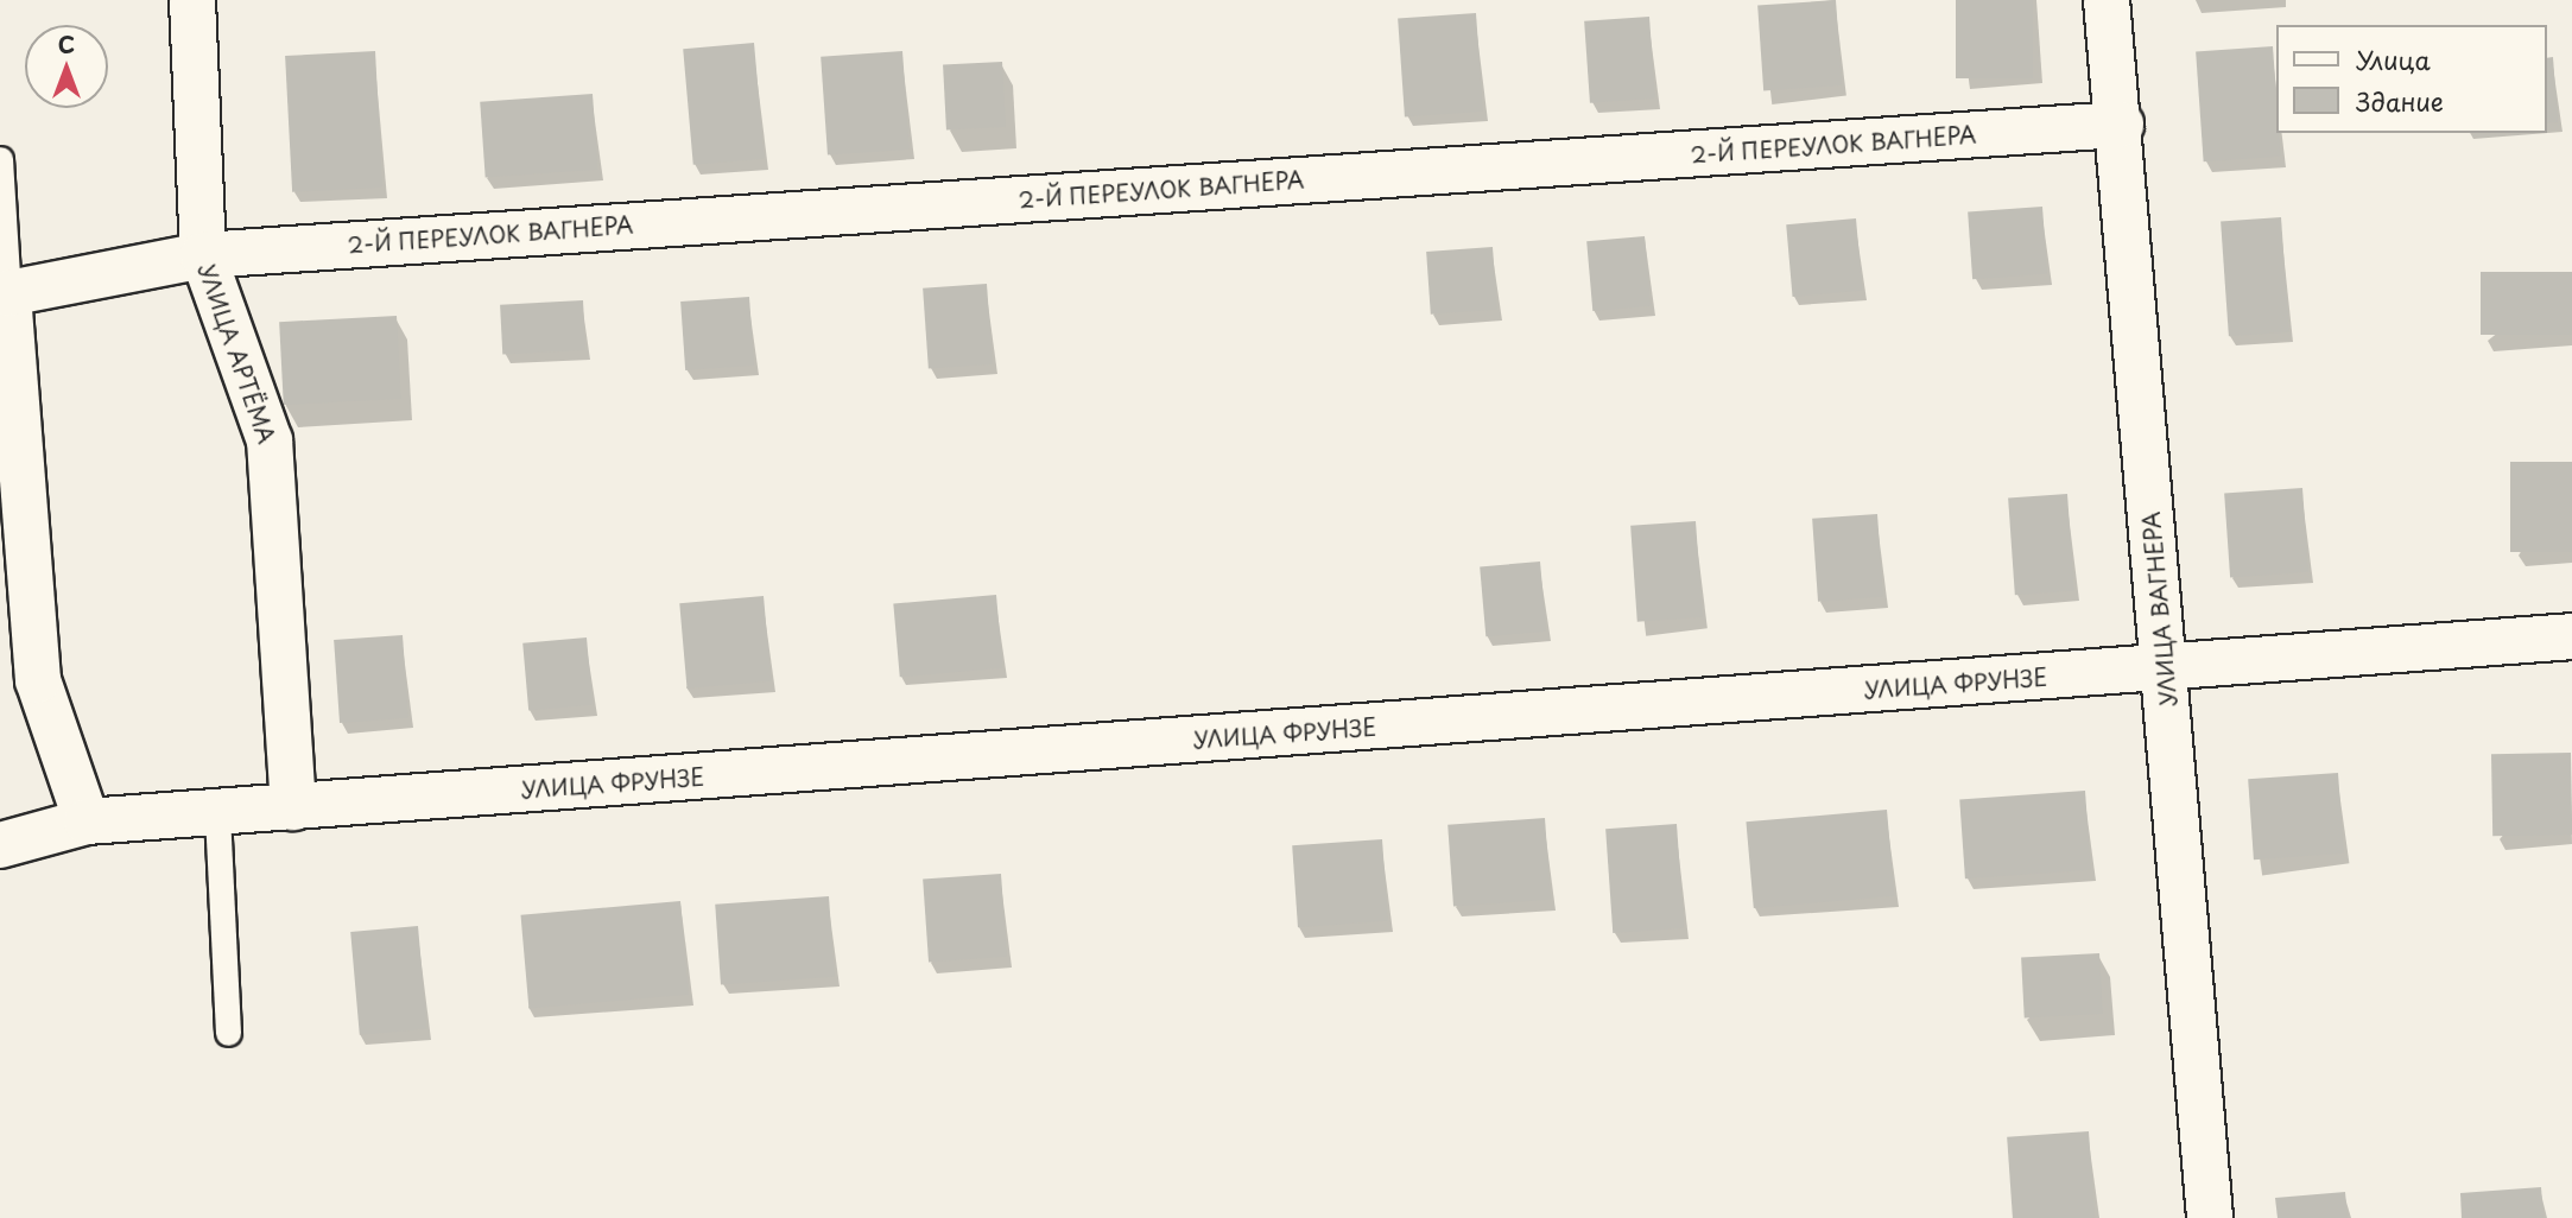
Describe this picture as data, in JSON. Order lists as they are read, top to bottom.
{
  "streets": {
    "street": [
      "2-Й ПЕРЕУЛОК ВАГНЕРА",
      "УЛИЦА АРТЁМА",
      "УЛИЦА ВАГНЕРА",
      "УЛИЦА ФРУНЗЕ"
    ]
  },
  "crossings": [
    ["2-Й ПЕРЕУЛОК ВАГНЕРА", "УЛИЦА АРТЁМА"],
    ["2-Й ПЕРЕУЛОК ВАГНЕРА", "УЛИЦА ВАГНЕРА"],
    ["УЛИЦА АРТЁМА", "УЛИЦА ФРУНЗЕ"],
    ["УЛИЦА ВАГНЕРА", "УЛИЦА ФРУНЗЕ"]
  ],
  "legend": ["Улица", "Здание"],
  "north": "top"
}
